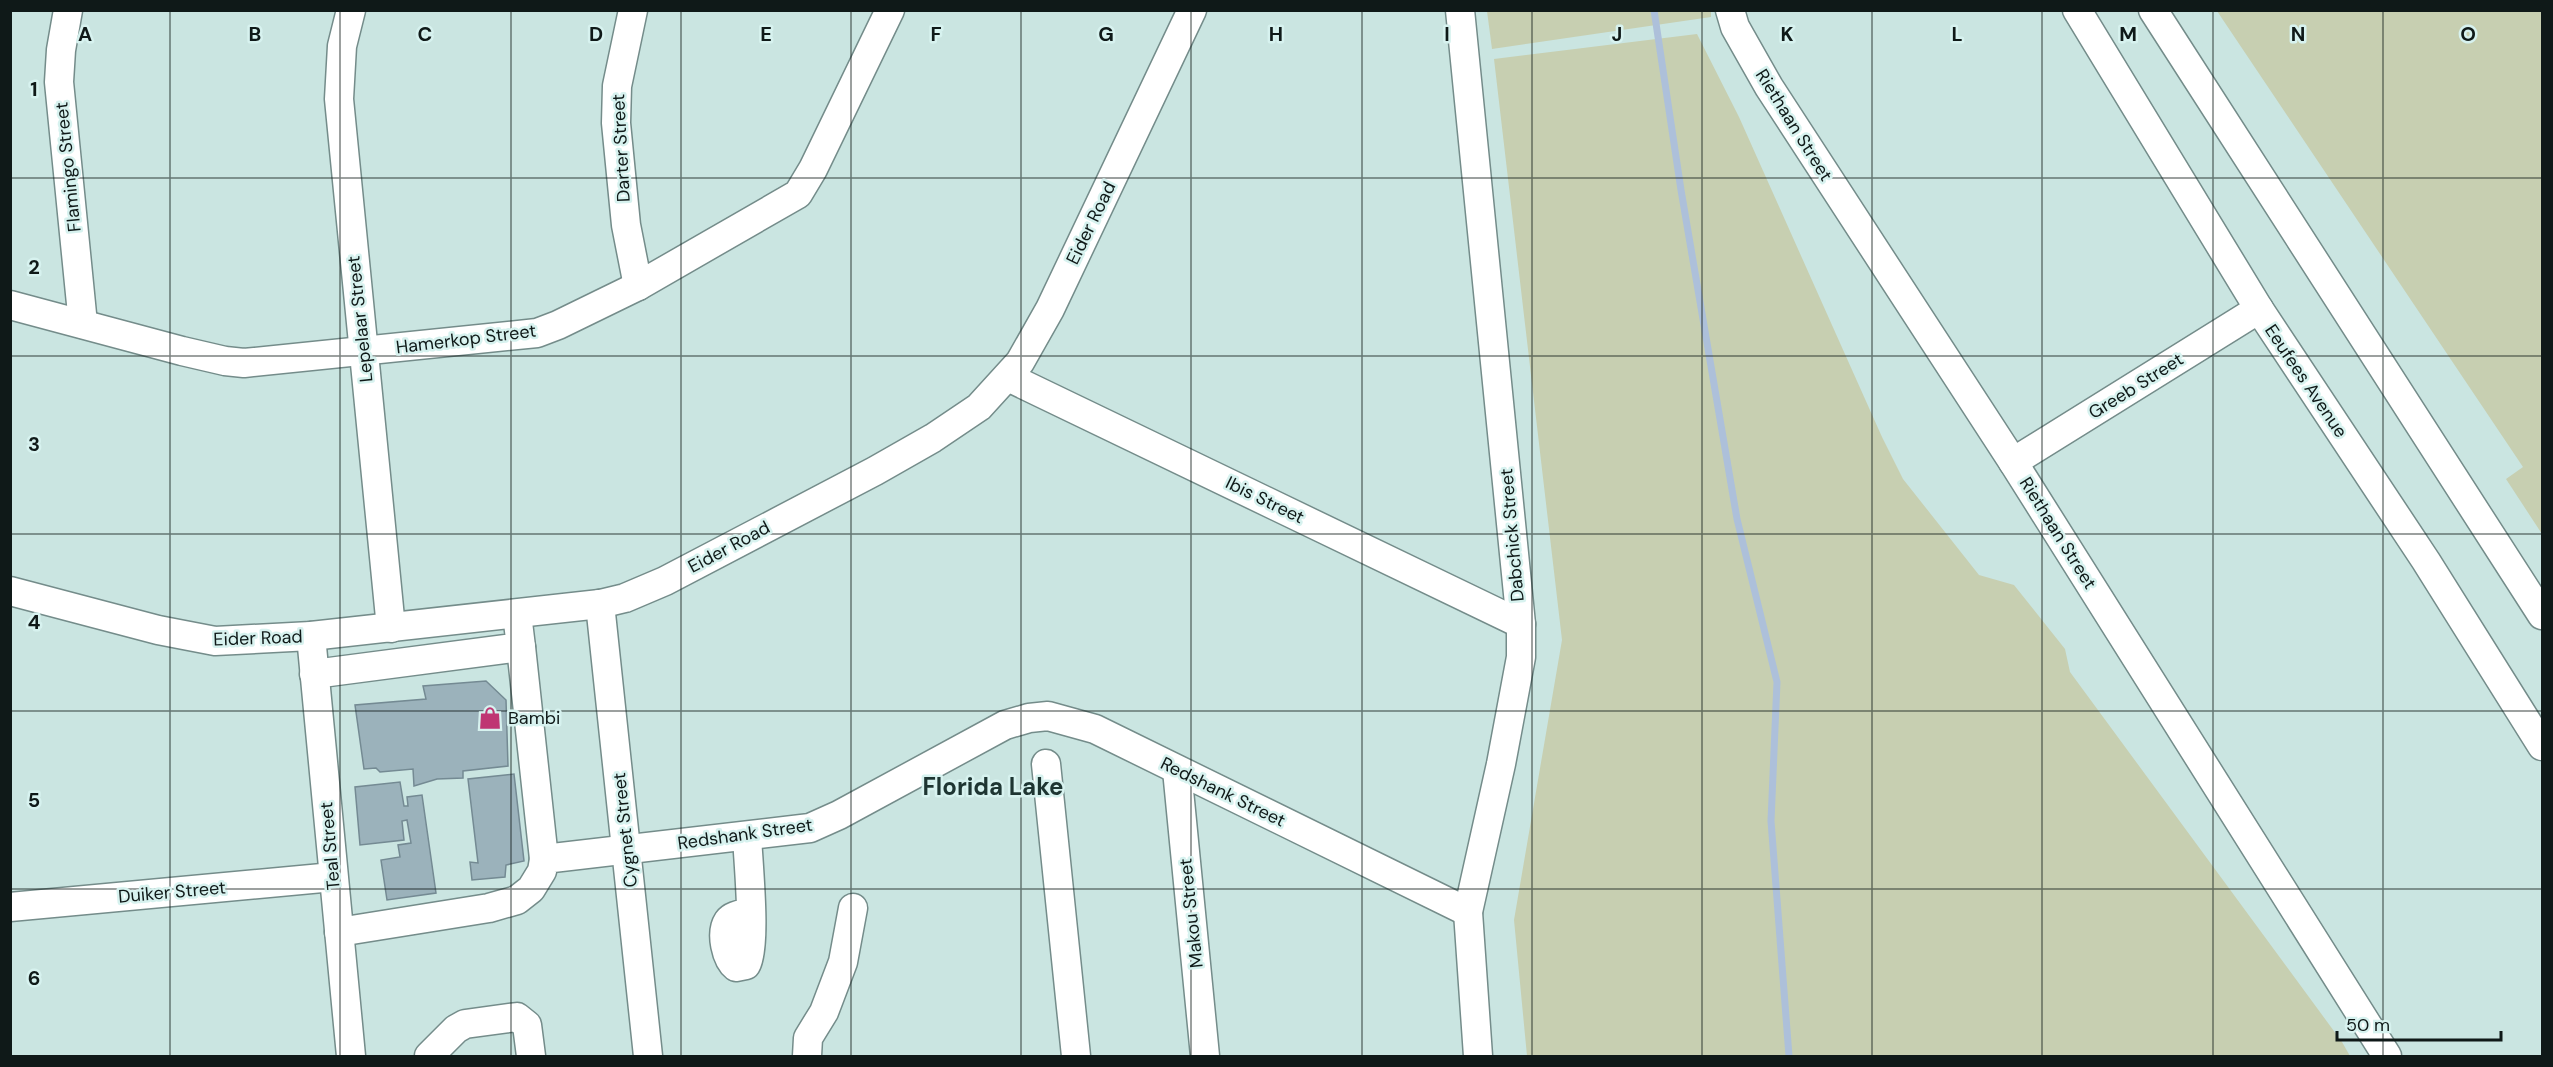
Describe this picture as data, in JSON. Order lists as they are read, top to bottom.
{
  "streets": {
    "street": [
      "Riethaan Street",
      "Darter Street",
      "Flamingo Street",
      "Eider Road",
      "Lepelaar Street",
      "Hamerkop Street",
      "Eeufees Avenue",
      "Greeb Street",
      "Ibis Street",
      "Dabchick Street",
      "Redshank Street",
      "Cygnet Street",
      "Teal Street",
      "Duiker Street",
      "Makou Street"
    ]
  },
  "crossings": [
    ["Riethaan Street", "Greeb Street"],
    ["Darter Street", "Hamerkop Street"],
    ["Flamingo Street", "Hamerkop Street"],
    ["Eider Road", "Lepelaar Street"],
    ["Eider Road", "Ibis Street"],
    ["Eider Road", "Cygnet Street"],
    ["Eider Road", "Teal Street"],
    ["Lepelaar Street", "Hamerkop Street"],
    ["Eeufees Avenue", "Greeb Street"],
    ["Ibis Street", "Dabchick Street"],
    ["Dabchick Street", "Redshank Street"],
    ["Redshank Street", "Cygnet Street"],
    ["Redshank Street", "Makou Street"],
    ["Teal Street", "Duiker Street"]
  ],
  "districts": ["Florida Lake"],
  "places": {
    "shop": ["Bambi"]
  },
  "scale_bar": "50 m",
  "grid": {
    "columns": [
      "A",
      "B",
      "C",
      "D",
      "E",
      "F",
      "G",
      "H",
      "I",
      "J",
      "K",
      "L",
      "M",
      "N",
      "O"
    ],
    "rows": [
      "1",
      "2",
      "3",
      "4",
      "5",
      "6"
    ]
  }
}
